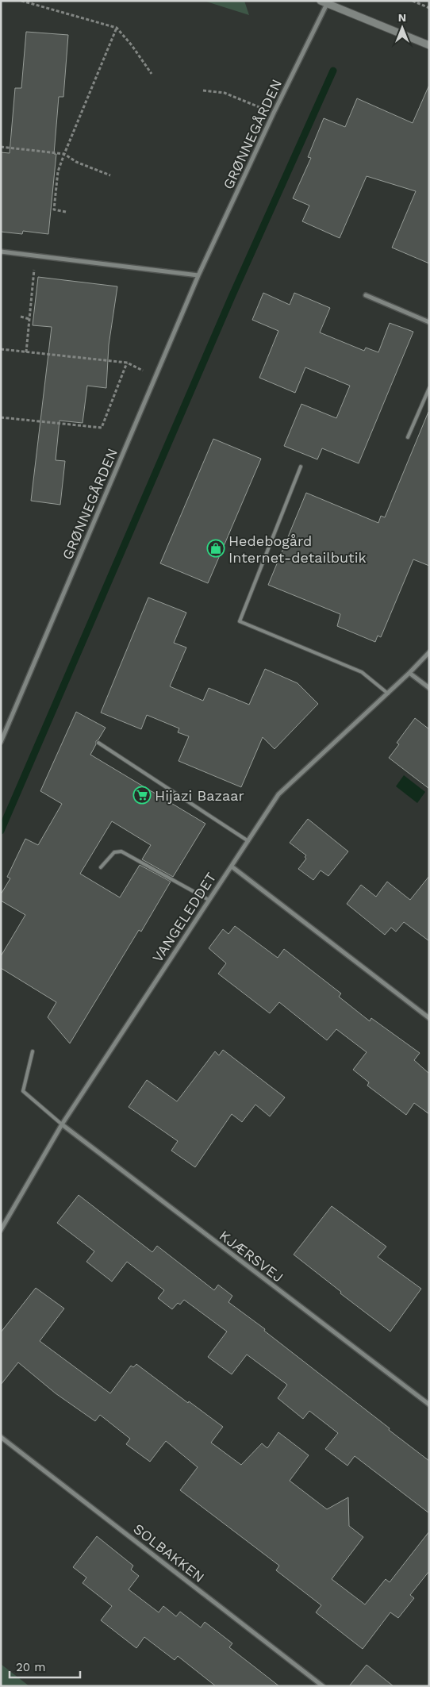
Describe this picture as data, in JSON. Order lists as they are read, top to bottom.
{
  "streets": {
    "street": [
      "GRØNNEGÅRDEN",
      "VANGELEDDET",
      "KJÆRSVEJ",
      "SOLBAKKEN"
    ]
  },
  "crossings": [
    ["VANGELEDDET", "KJÆRSVEJ"]
  ],
  "places": {
    "shop": ["Hedebogård Internet-detailbutik"],
    "supermarket": ["Hijazi Bazaar"]
  },
  "scale_bar": "20 m",
  "north": "top"
}
